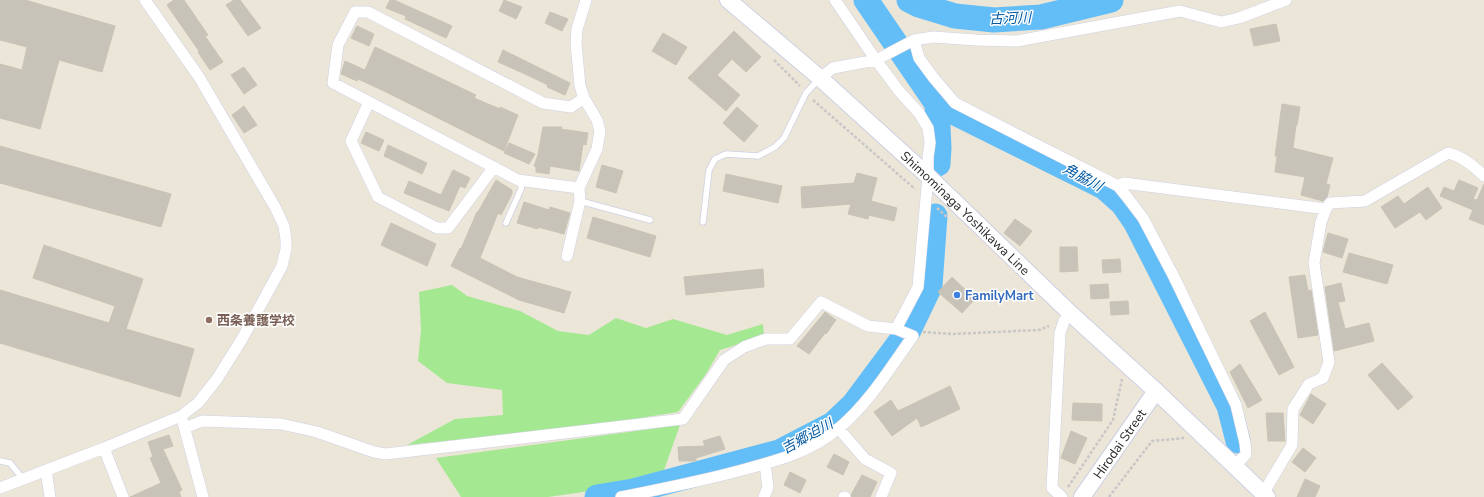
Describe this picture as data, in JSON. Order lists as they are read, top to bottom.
{
  "streets": {
    "main road": ["Shimominaga Yoshikawa Line", "Hirodai Street"]
  },
  "crossings": [
    ["Shimominaga Yoshikawa Line", "Hirodai Street"]
  ],
  "water": ["古河川", "角脇川", "吉郷迫川"],
  "places": ["FamilyMart", "西条養護学校"]
}
